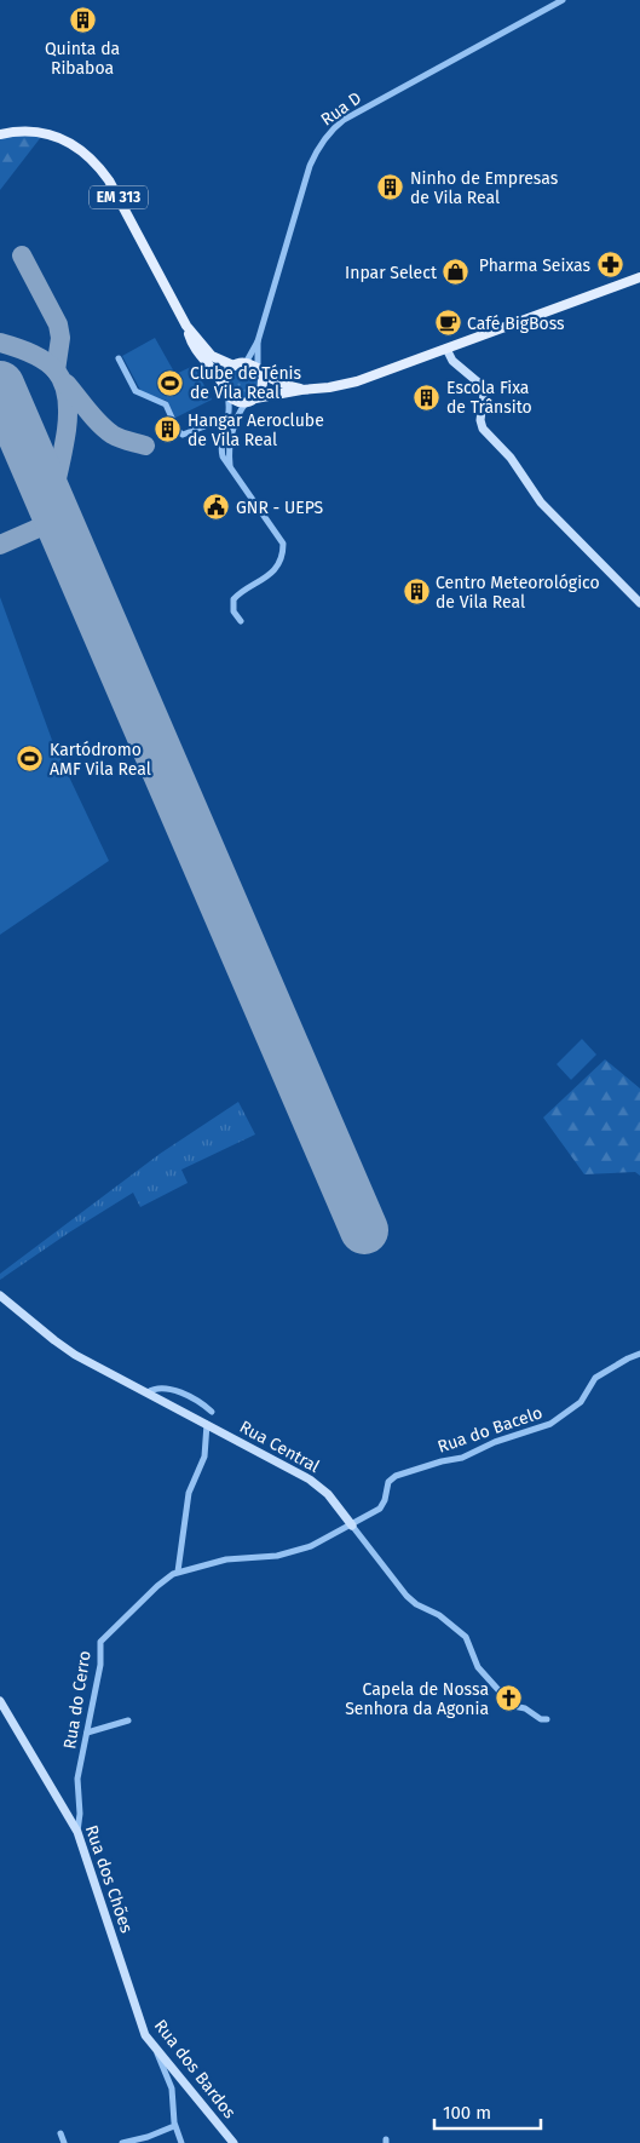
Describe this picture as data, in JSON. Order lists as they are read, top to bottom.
{
  "streets": {
    "main road": ["EM 313"],
    "street": [
      "Rua D",
      "Rua do Bacelo",
      "Rua Central",
      "Rua do Cerro",
      "Rua dos Chões",
      "Rua dos Bardos"
    ]
  },
  "crossings": [
    ["Rua do Bacelo", "Rua Central"],
    ["Rua do Bacelo", "Rua do Cerro"],
    ["Rua Central", "Rua do Cerro"],
    ["Rua do Cerro", "Rua dos Chões"],
    ["Rua dos Chões", "Rua dos Bardos"]
  ],
  "places": {
    "building": [
      "Quinta da Ribaboa",
      "Ninho de Empresas de Vila Real",
      "Escola Fixa de Trânsito",
      "Hangar Aeroclube de Vila Real",
      "Centro Meteorológico de Vila Real"
    ],
    "pharmacy": ["Pharma Seixas"],
    "shop": ["Inpar Select"],
    "cafe": ["Café BigBoss"],
    "sports": ["Clube de Ténis de Vila Real", "Kartódromo AMF Vila Real"],
    "public building": ["GNR - UEPS"],
    "church": ["Capela de Nossa Senhora da Agonia"]
  },
  "scale_bar": "100 m"
}
